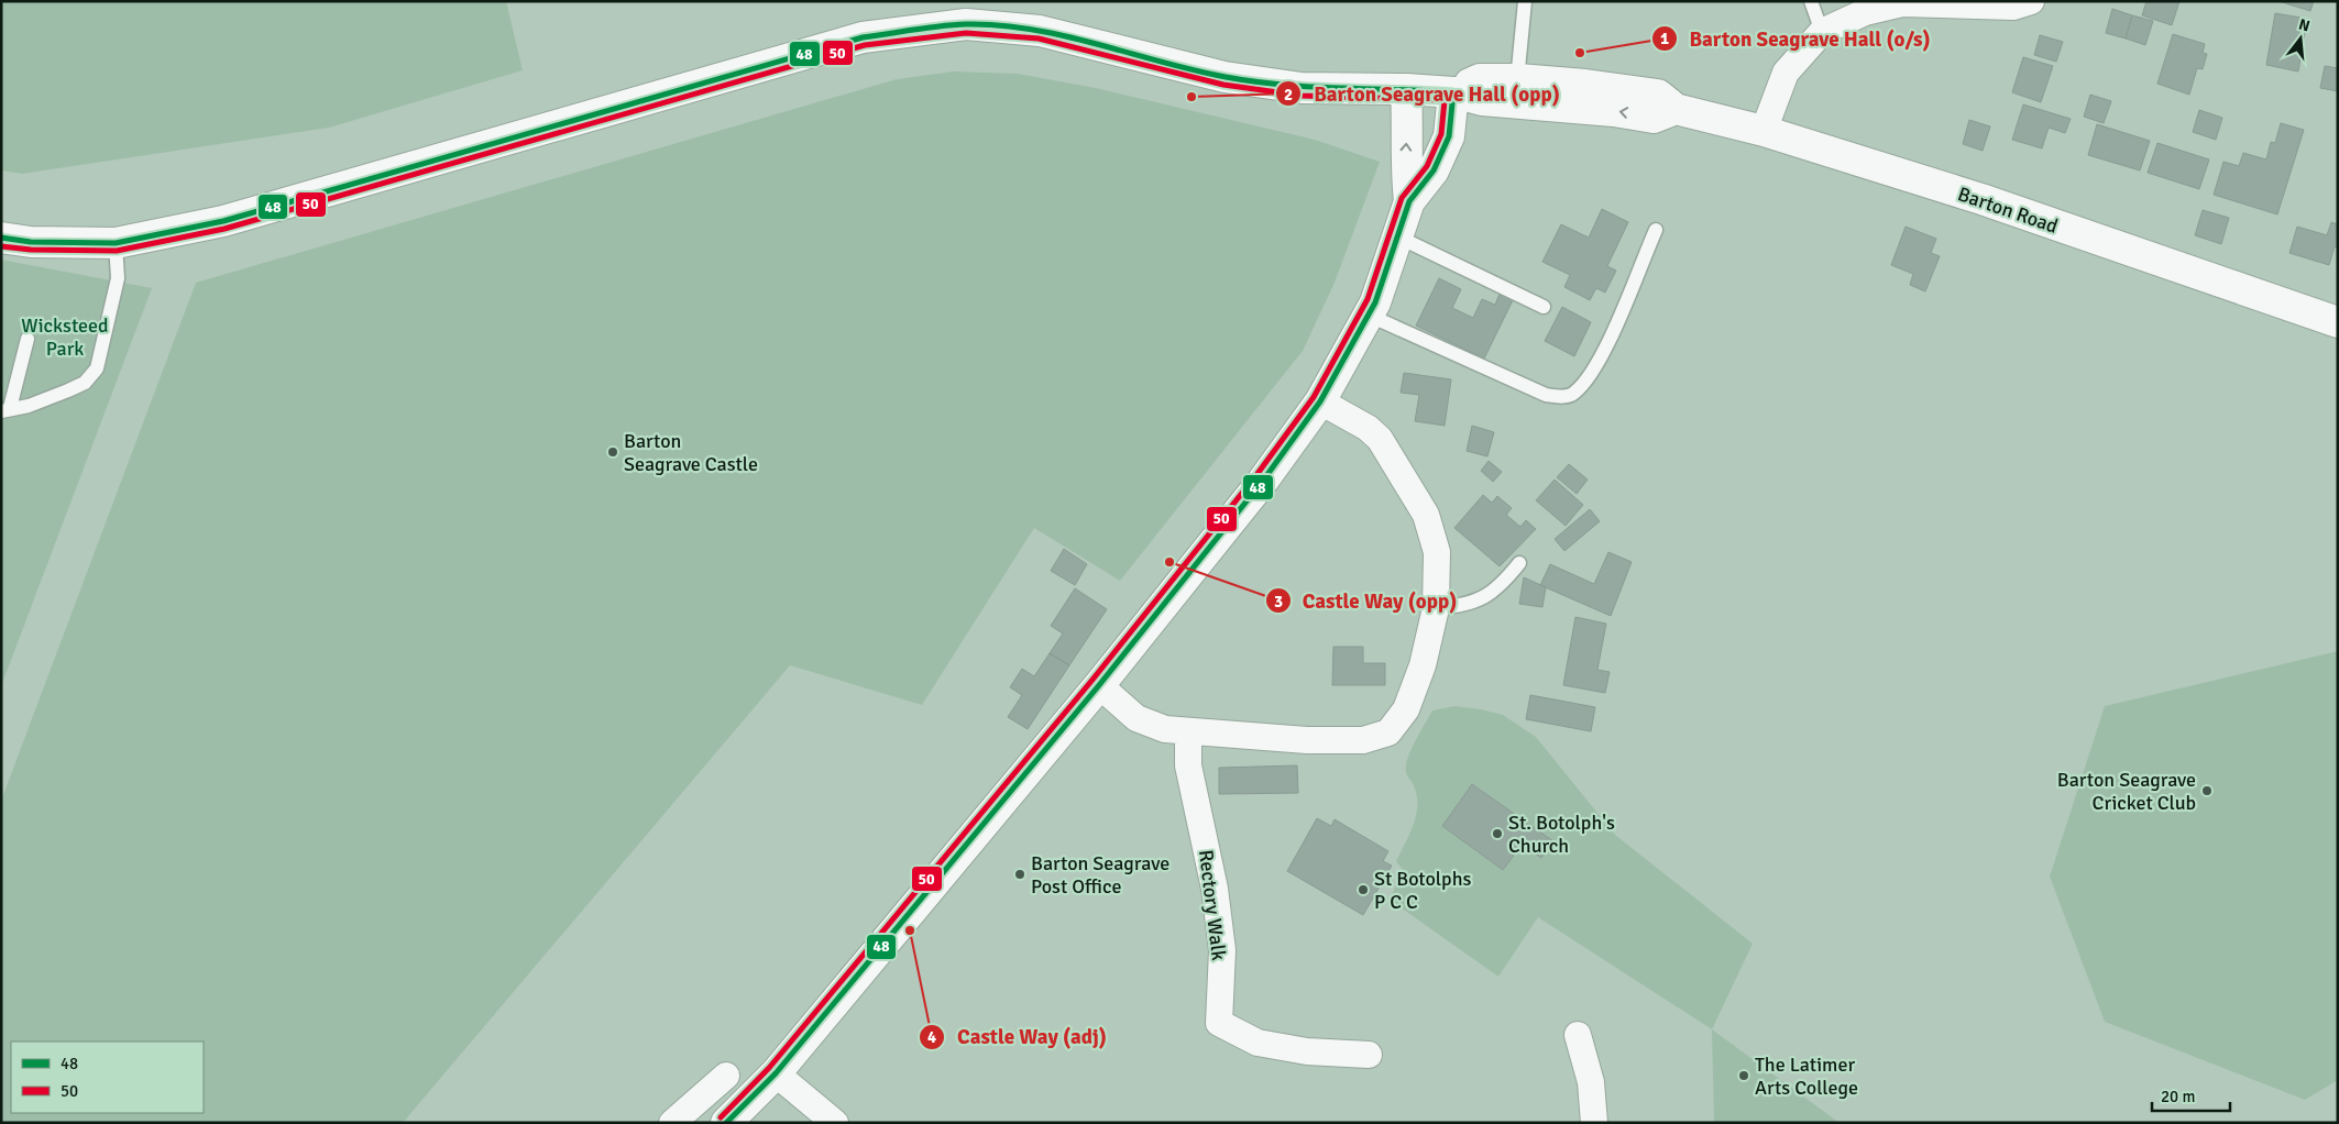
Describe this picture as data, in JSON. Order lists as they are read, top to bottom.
{
  "streets": {
    "main road": ["Barton Road"],
    "street": ["Rectory Walk"]
  },
  "parks": ["Wicksteed Park"],
  "places": [
    "Barton Seagrave Hall (o/s)",
    "Barton Seagrave Hall (opp)",
    "Barton Seagrave Castle",
    "Castle Way (opp)",
    "Barton Seagrave Cricket Club",
    "St. Botolph's Church",
    "Barton Seagrave Post Office",
    "St Botolphs P C C",
    "Castle Way (adj)",
    "The Latimer Arts College"
  ],
  "lines": ["transit line 48", "transit line 50"],
  "legend": ["48", "50"],
  "scale_bar": "20 m",
  "north": "top"
}
